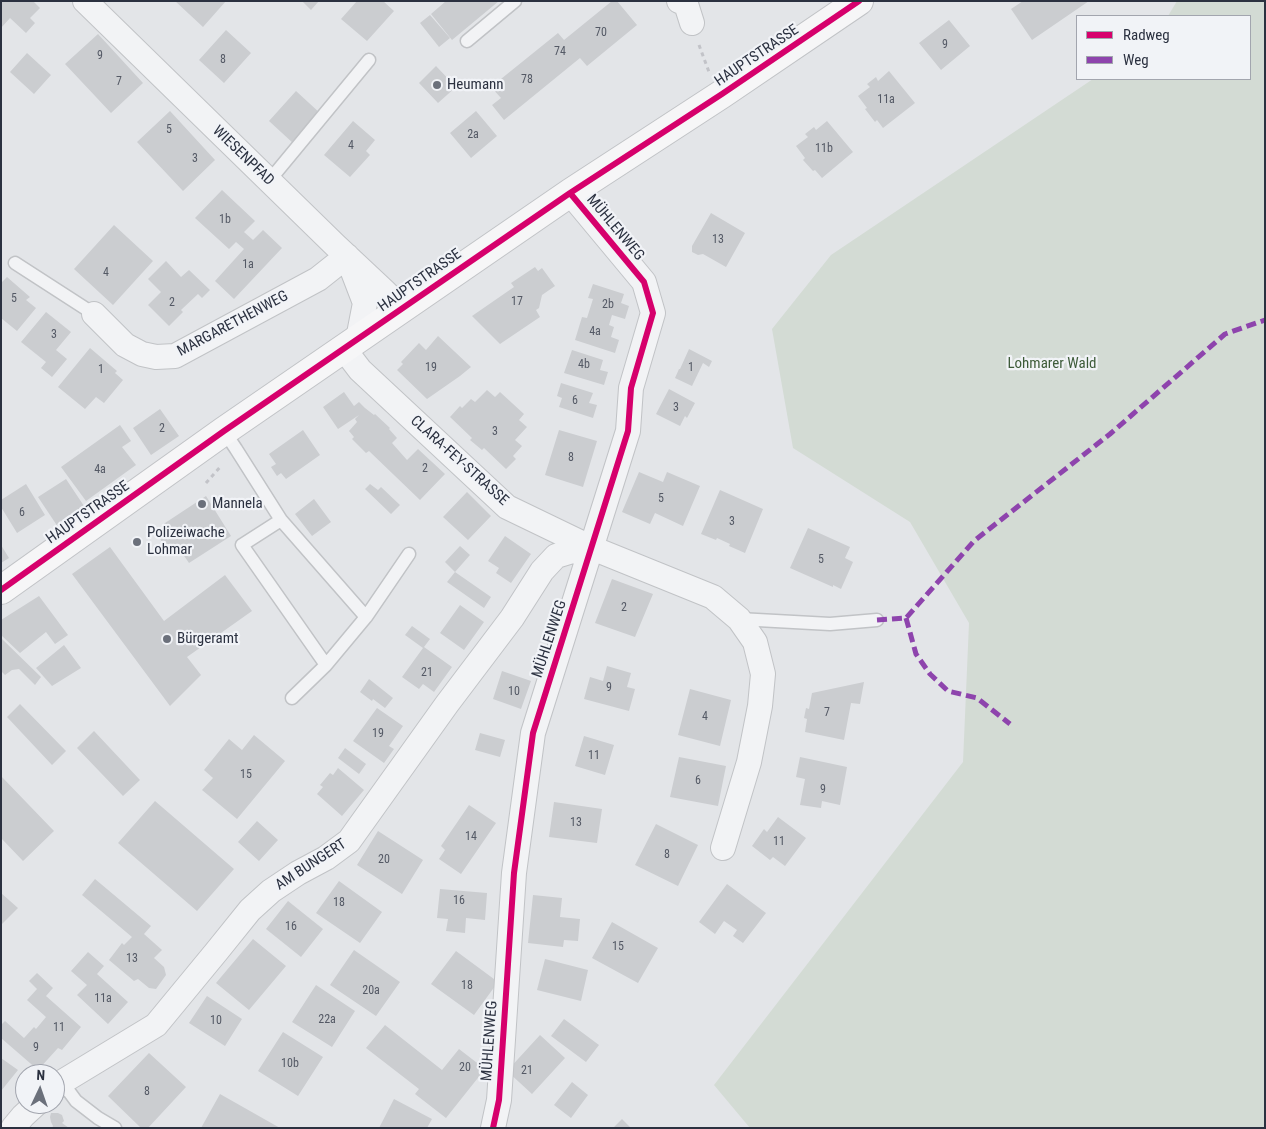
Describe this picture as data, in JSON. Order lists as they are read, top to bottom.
{
  "streets": {
    "main road": ["HAUPTSTRASSE"],
    "street": [
      "WIESENPFAD",
      "MÜHLENWEG",
      "MARGARETHENWEG",
      "CLARA-FEY-STRASSE",
      "AM BUNGERT"
    ]
  },
  "crossings": [
    ["HAUPTSTRASSE", "WIESENPFAD"],
    ["HAUPTSTRASSE", "MÜHLENWEG"],
    ["HAUPTSTRASSE", "CLARA-FEY-STRASSE"],
    ["WIESENPFAD", "MARGARETHENWEG"],
    ["MÜHLENWEG", "CLARA-FEY-STRASSE"],
    ["MÜHLENWEG", "AM BUNGERT"],
    ["CLARA-FEY-STRASSE", "AM BUNGERT"]
  ],
  "parks": ["Lohmarer Wald"],
  "places": [
    "Heumann",
    "Mannela",
    "Polizeiwache Lohmar",
    "Bürgeramt"
  ],
  "house_numbers": [
    "70",
    "9",
    "74",
    "9",
    "8",
    "78",
    "7",
    "11a",
    "5",
    "2a",
    "4",
    "11b",
    "3",
    "1b",
    "13",
    "1a",
    "4",
    "5",
    "17",
    "2",
    "2b",
    "4a",
    "3",
    "4b",
    "19",
    "1",
    "1",
    "6",
    "3",
    "2",
    "3",
    "8",
    "2",
    "4a",
    "5",
    "6",
    "3",
    "5",
    "2",
    "21",
    "9",
    "10",
    "7",
    "4",
    "19",
    "11",
    "15",
    "6",
    "9",
    "13",
    "14",
    "11",
    "8",
    "20",
    "16",
    "18",
    "16",
    "15",
    "13",
    "18",
    "20a",
    "11a",
    "22a",
    "10",
    "11",
    "9",
    "10b",
    "20",
    "21",
    "8"
  ],
  "legend": ["Radweg", "Weg"],
  "north": "top"
}
